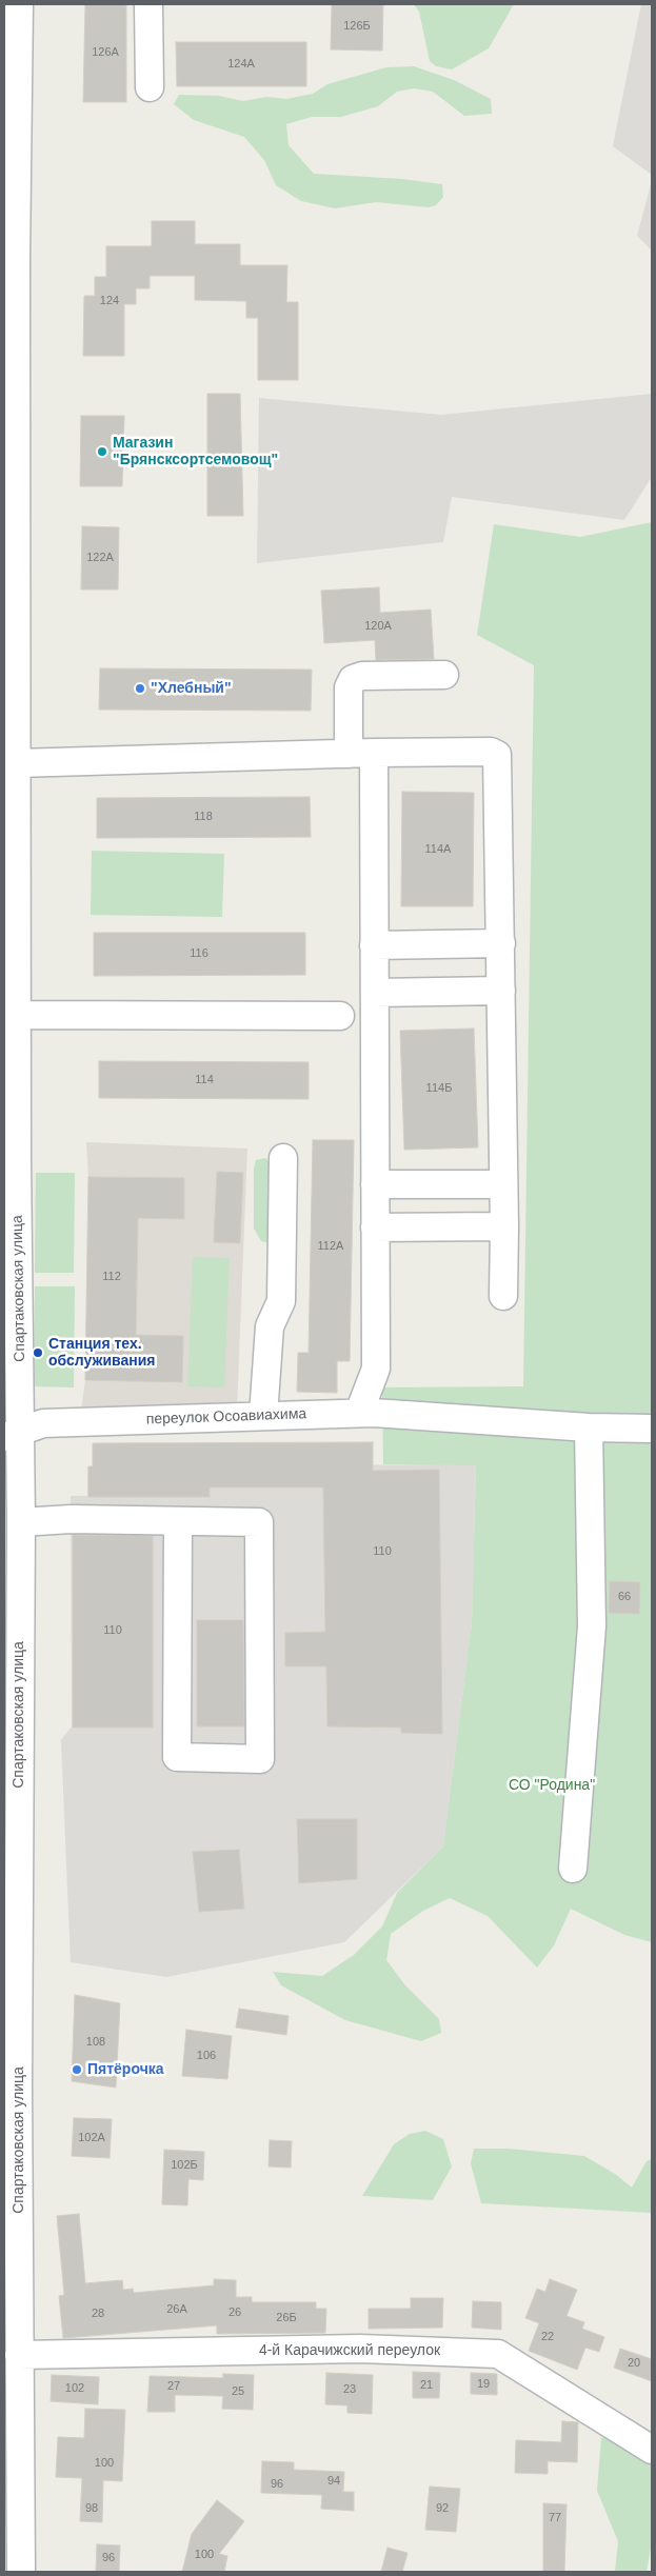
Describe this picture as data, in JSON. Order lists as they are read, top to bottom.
{
  "streets": {
    "street": ["Спартаковская улица", "переулок Осоавиахима", "4-й Карачижский переулок"]
  },
  "crossings": [
    ["Спартаковская улица", "переулок Осоавиахима"],
    ["Спартаковская улица", "4-й Карачижский переулок"]
  ],
  "parks": ["СО \"Родина\""],
  "places": [
    "Магазин \"Брянсксортсемовощ\"",
    "\"Хлебный\"",
    "Станция тех. обслуживания",
    "Пятёрочка"
  ],
  "house_numbers": [
    "126Б",
    "126А",
    "124А",
    "124",
    "122А",
    "120А",
    "118",
    "114А",
    "116",
    "114",
    "114Б",
    "112А",
    "112",
    "110",
    "66",
    "110",
    "108",
    "106",
    "102А",
    "102Б",
    "26А",
    "26",
    "28",
    "26Б",
    "22",
    "20",
    "19",
    "21",
    "27",
    "102",
    "23",
    "25",
    "100",
    "94",
    "96",
    "98",
    "92",
    "77",
    "100",
    "96"
  ]
}
